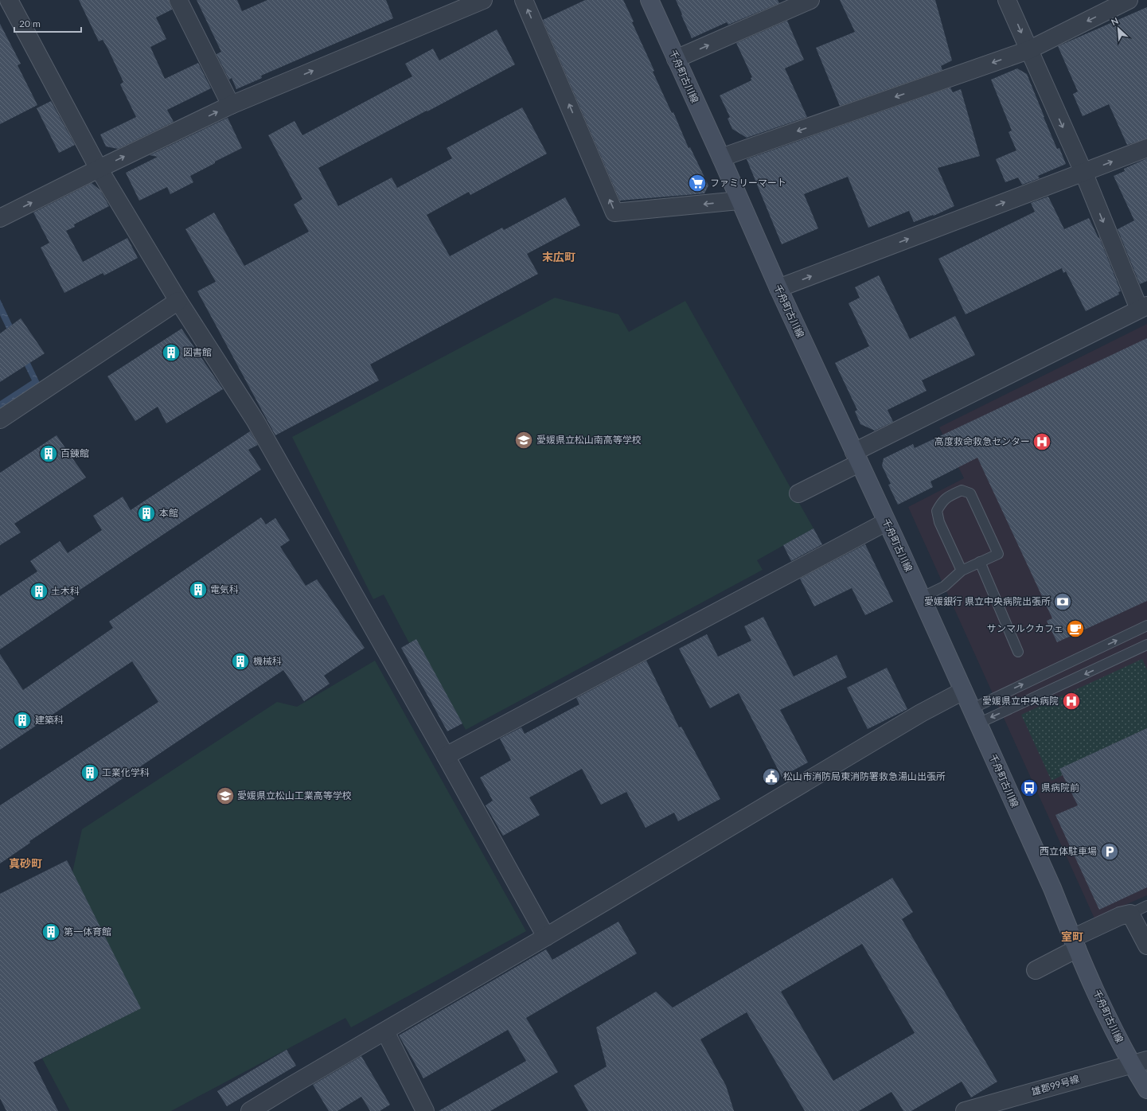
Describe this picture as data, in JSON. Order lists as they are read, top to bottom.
{
  "streets": {
    "street": ["千舟町古川線", "雄郡99号線"]
  },
  "crossings": [
    ["千舟町古川線", "雄郡99号線"]
  ],
  "districts": ["末広町", "真砂町", "室町"],
  "places": {
    "supermarket": ["ファミリーマート"],
    "building": [
      "図書館",
      "百錬館",
      "本館",
      "電気科",
      "土木科",
      "機械科",
      "建築科",
      "工業化学科",
      "第一体育館"
    ],
    "school or university": ["愛媛県立松山南高等学校", "愛媛県立松山工業高等学校"],
    "hospital": ["高度救命救急センター", "愛媛県立中央病院"],
    "bank": ["愛媛銀行 県立中央病院出張所"],
    "cafe": ["サンマルクカフェ"],
    "public building": ["松山市消防局東消防署救急湯山出張所"],
    "bus stop": ["県病院前"],
    "parking": ["西立体駐車場"]
  },
  "scale_bar": "20 m",
  "north": "top left"
}
